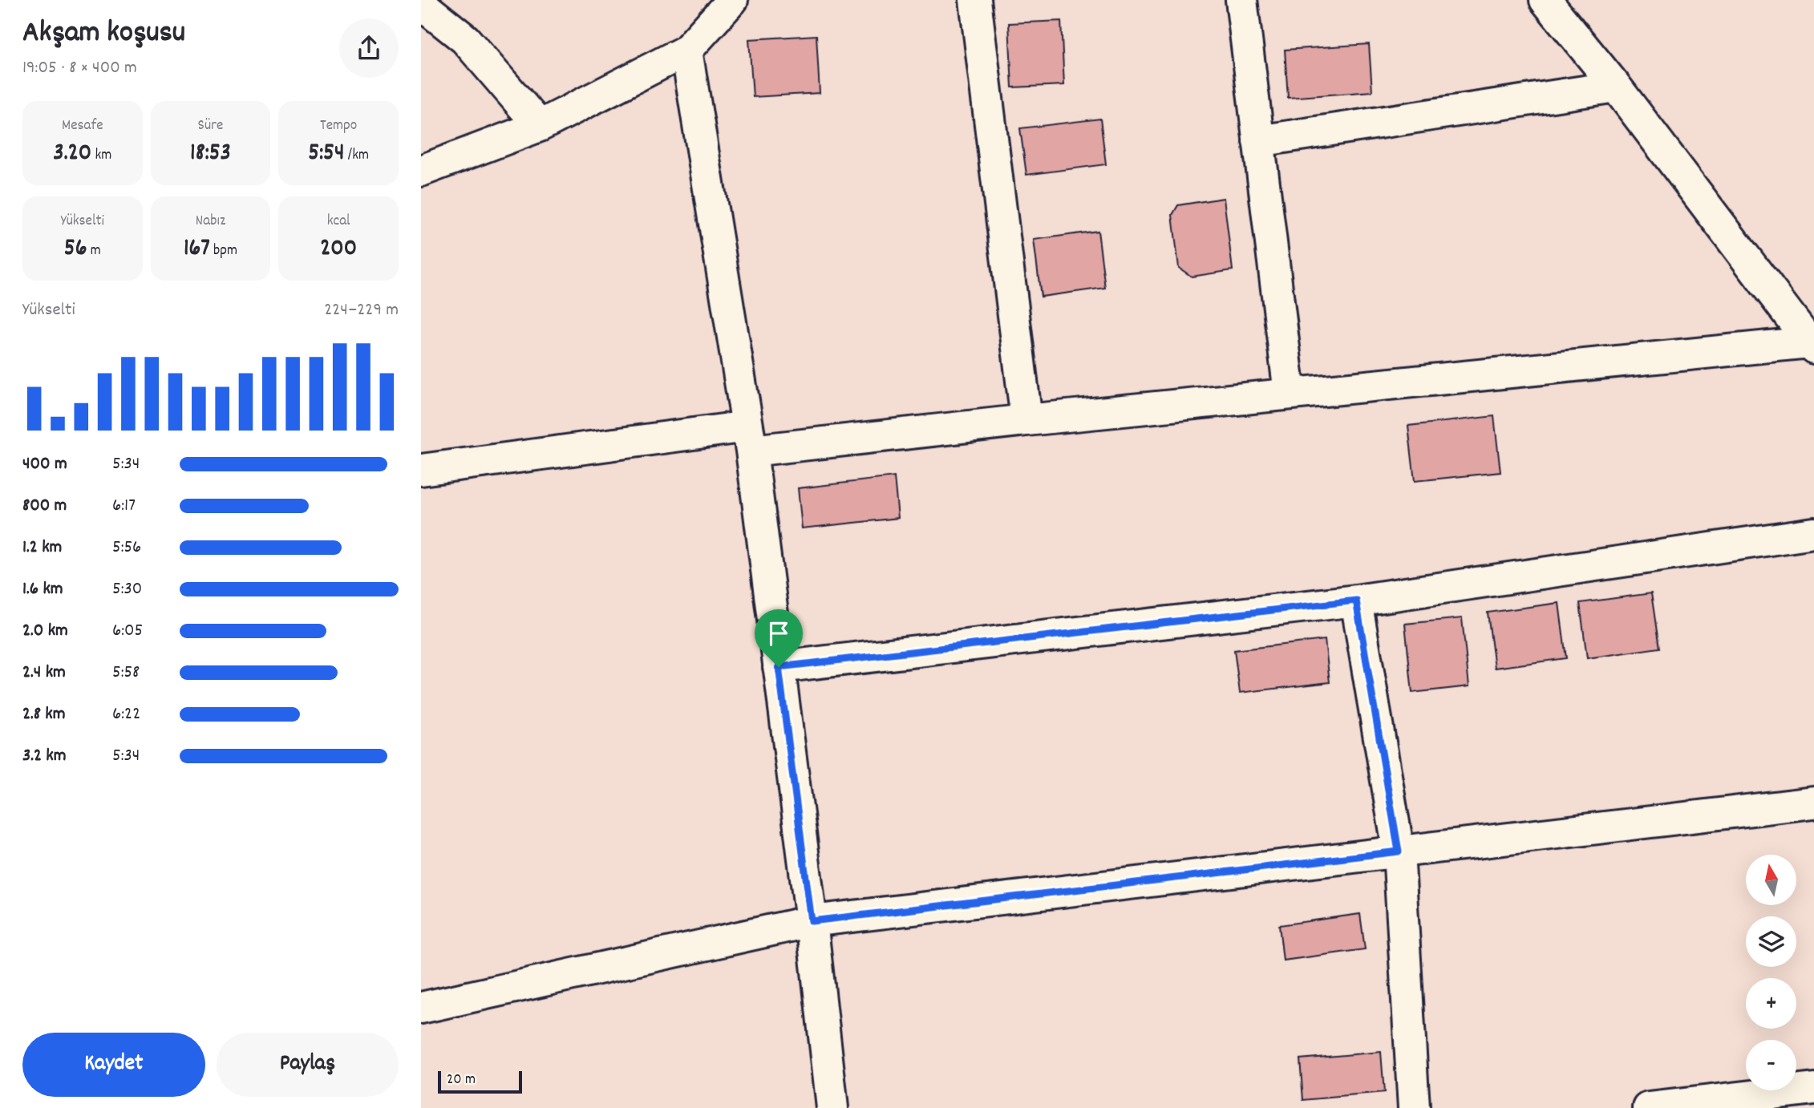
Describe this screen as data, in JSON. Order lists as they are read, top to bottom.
{
  "scale_bar": "20 m",
  "north": "top",
  "page": {
    "heading": ["Akşam koşusu", "19:05 · 8 × 400 m"],
    "stats": [
      ["Mesafe", "3.20 km"],
      ["Süre", "18:53"],
      ["Tempo", "5:54 /km"],
      ["Yükselti", "56 m"],
      ["Nabız", "167 bpm"],
      ["kcal", "200"]
    ],
    "chart": ["Yükselti", "224–229 m"],
    "list": [
      {
        "name": "400 m",
        "note": "5:34"
      },
      {
        "name": "800 m",
        "note": "6:17"
      },
      {
        "name": "1.2 km",
        "note": "5:56"
      },
      {
        "name": "1.6 km",
        "note": "5:30"
      },
      {
        "name": "2.0 km",
        "note": "6:05"
      },
      {
        "name": "2.4 km",
        "note": "5:58"
      },
      {
        "name": "2.8 km",
        "note": "6:22"
      },
      {
        "name": "3.2 km",
        "note": "5:34"
      }
    ],
    "map_buttons": ["+", "−"],
    "buttons": ["Kaydet", "Paylaş"],
    "scale": "20 m"
  }
}
